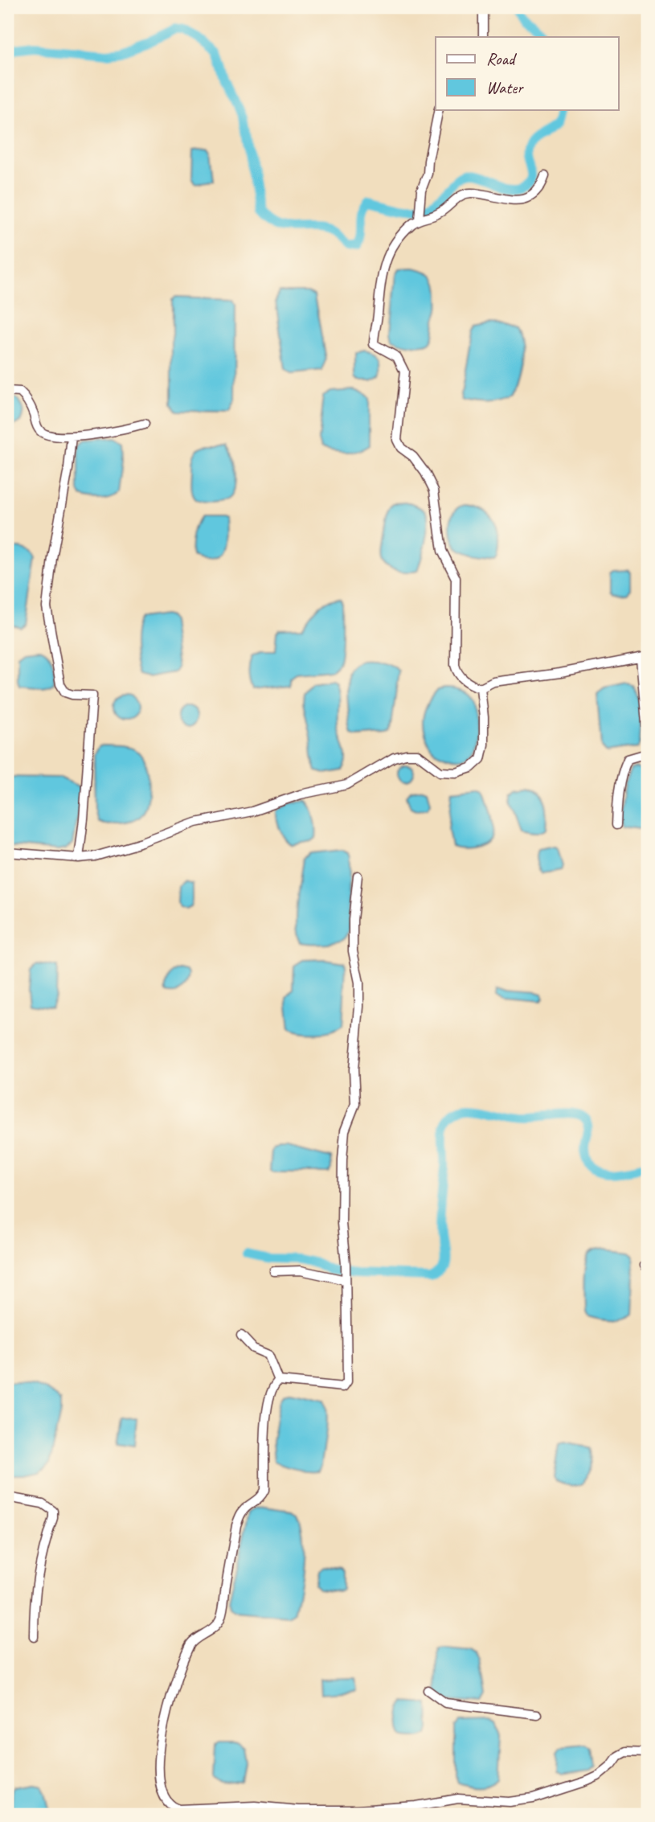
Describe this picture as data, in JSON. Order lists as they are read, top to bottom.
{
  "legend": ["Road", "Water"]
}
